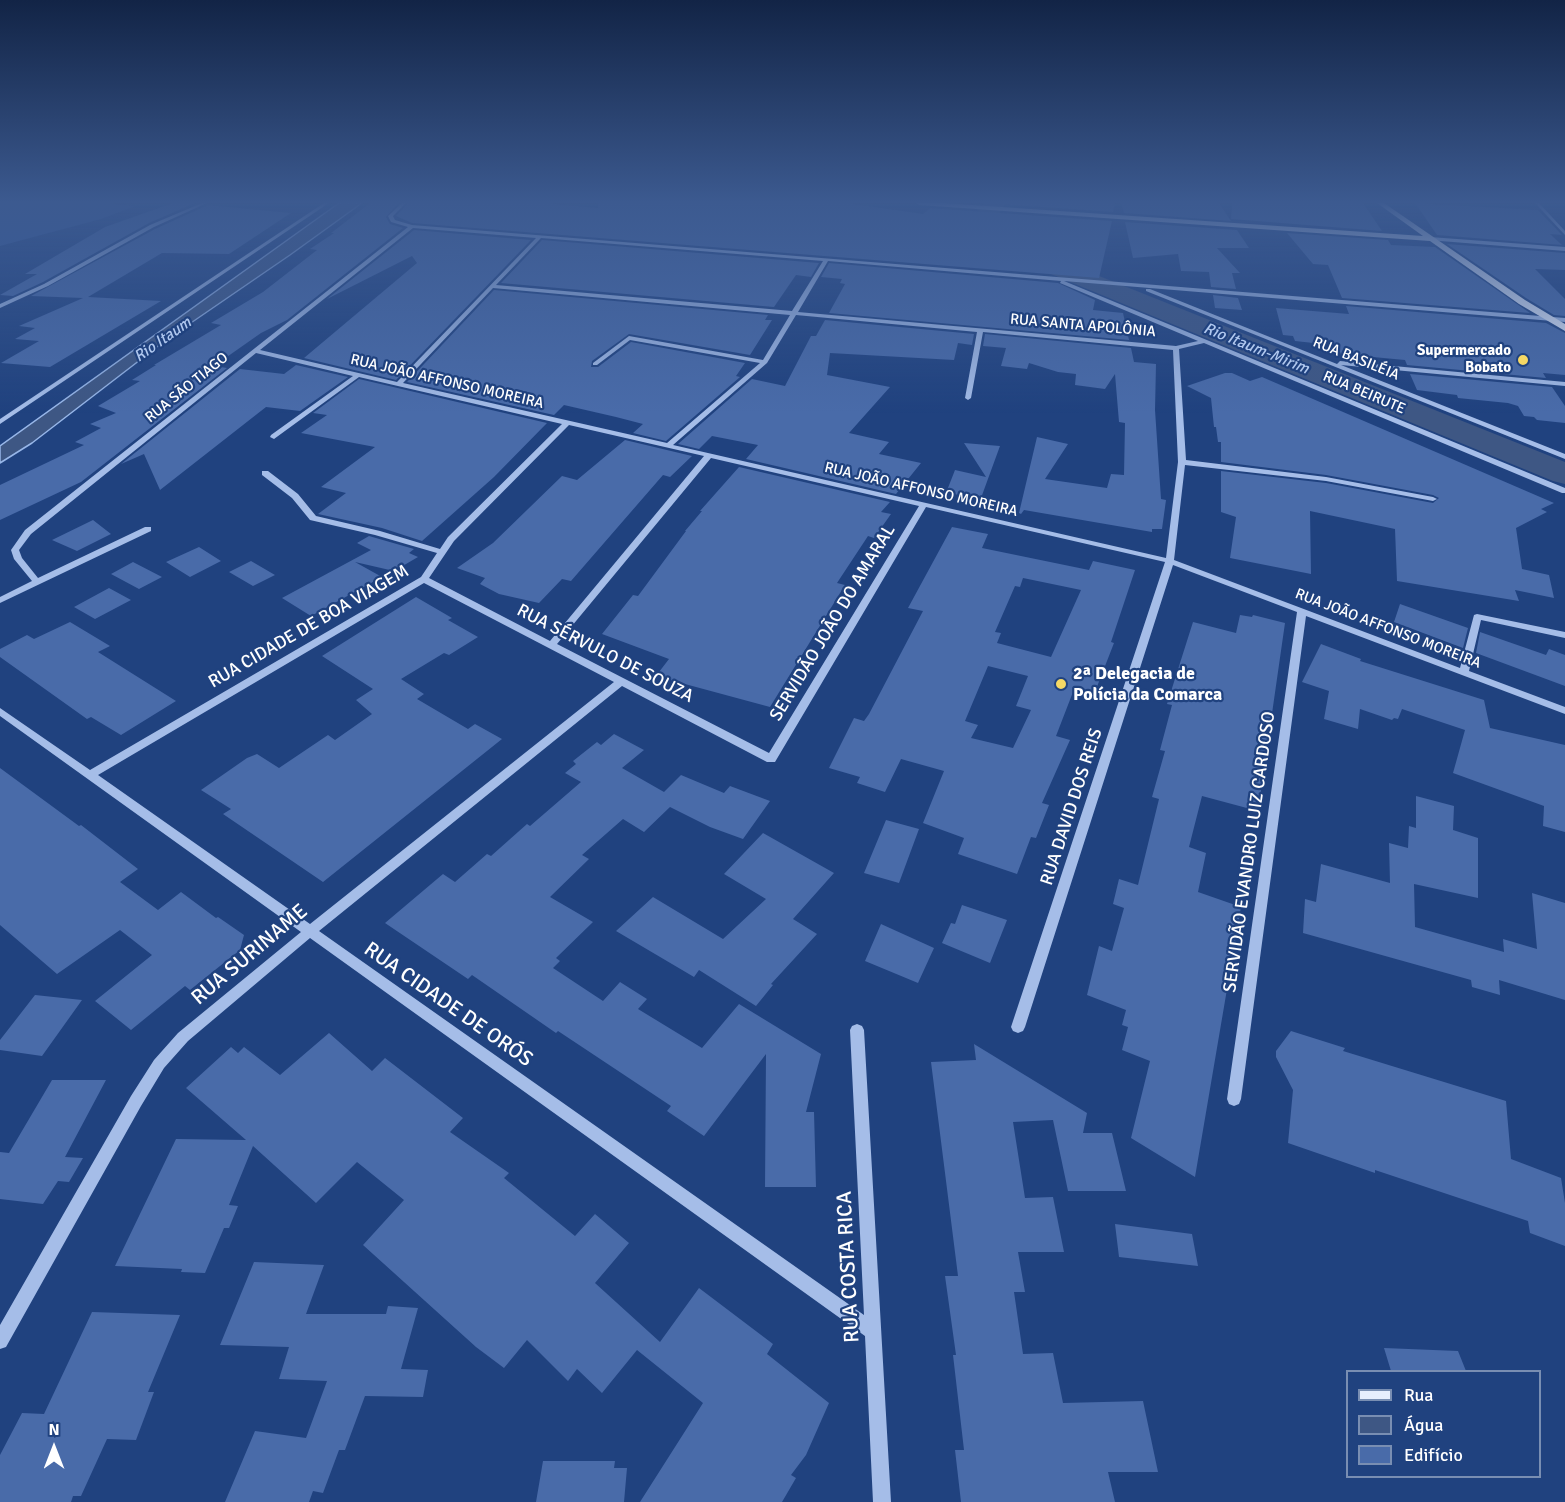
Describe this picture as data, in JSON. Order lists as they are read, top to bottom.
{
  "streets": {
    "street": [
      "RUA SANTA APOLÔNIA",
      "RUA BASILÉIA",
      "RUA JOÃO AFFONSO MOREIRA",
      "RUA SÃO TIAGO",
      "RUA BEIRUTE",
      "SERVIDÃO JOÃO DO AMARAL",
      "RUA CIDADE DE BOA VIAGEM",
      "RUA SÉRVULO DE SOUZA",
      "RUA DAVID DOS REIS",
      "SERVIDÃO EVANDRO LUIZ CARDOSO",
      "RUA SURINAME",
      "RUA CIDADE DE ORÓS",
      "RUA COSTA RICA"
    ]
  },
  "crossings": [
    ["RUA SANTA APOLÔNIA", "RUA BEIRUTE"],
    ["RUA SANTA APOLÔNIA", "RUA DAVID DOS REIS"],
    ["RUA JOÃO AFFONSO MOREIRA", "RUA SÃO TIAGO"],
    ["RUA JOÃO AFFONSO MOREIRA", "SERVIDÃO JOÃO DO AMARAL"],
    ["RUA JOÃO AFFONSO MOREIRA", "RUA CIDADE DE BOA VIAGEM"],
    ["RUA JOÃO AFFONSO MOREIRA", "RUA DAVID DOS REIS"],
    ["RUA JOÃO AFFONSO MOREIRA", "SERVIDÃO EVANDRO LUIZ CARDOSO"],
    ["SERVIDÃO JOÃO DO AMARAL", "RUA SÉRVULO DE SOUZA"],
    ["RUA CIDADE DE BOA VIAGEM", "RUA SÉRVULO DE SOUZA"],
    ["RUA CIDADE DE BOA VIAGEM", "RUA CIDADE DE ORÓS"],
    ["RUA SÉRVULO DE SOUZA", "RUA SURINAME"],
    ["RUA SURINAME", "RUA CIDADE DE ORÓS"],
    ["RUA CIDADE DE ORÓS", "RUA COSTA RICA"]
  ],
  "water": ["Rio Itaum", "Rio Itaum-Mirim"],
  "places": ["Supermercado Bobato", "2ª Delegacia de Polícia da Comarca"],
  "legend": ["Rua", "Água", "Edifício"],
  "north": "top"
}
